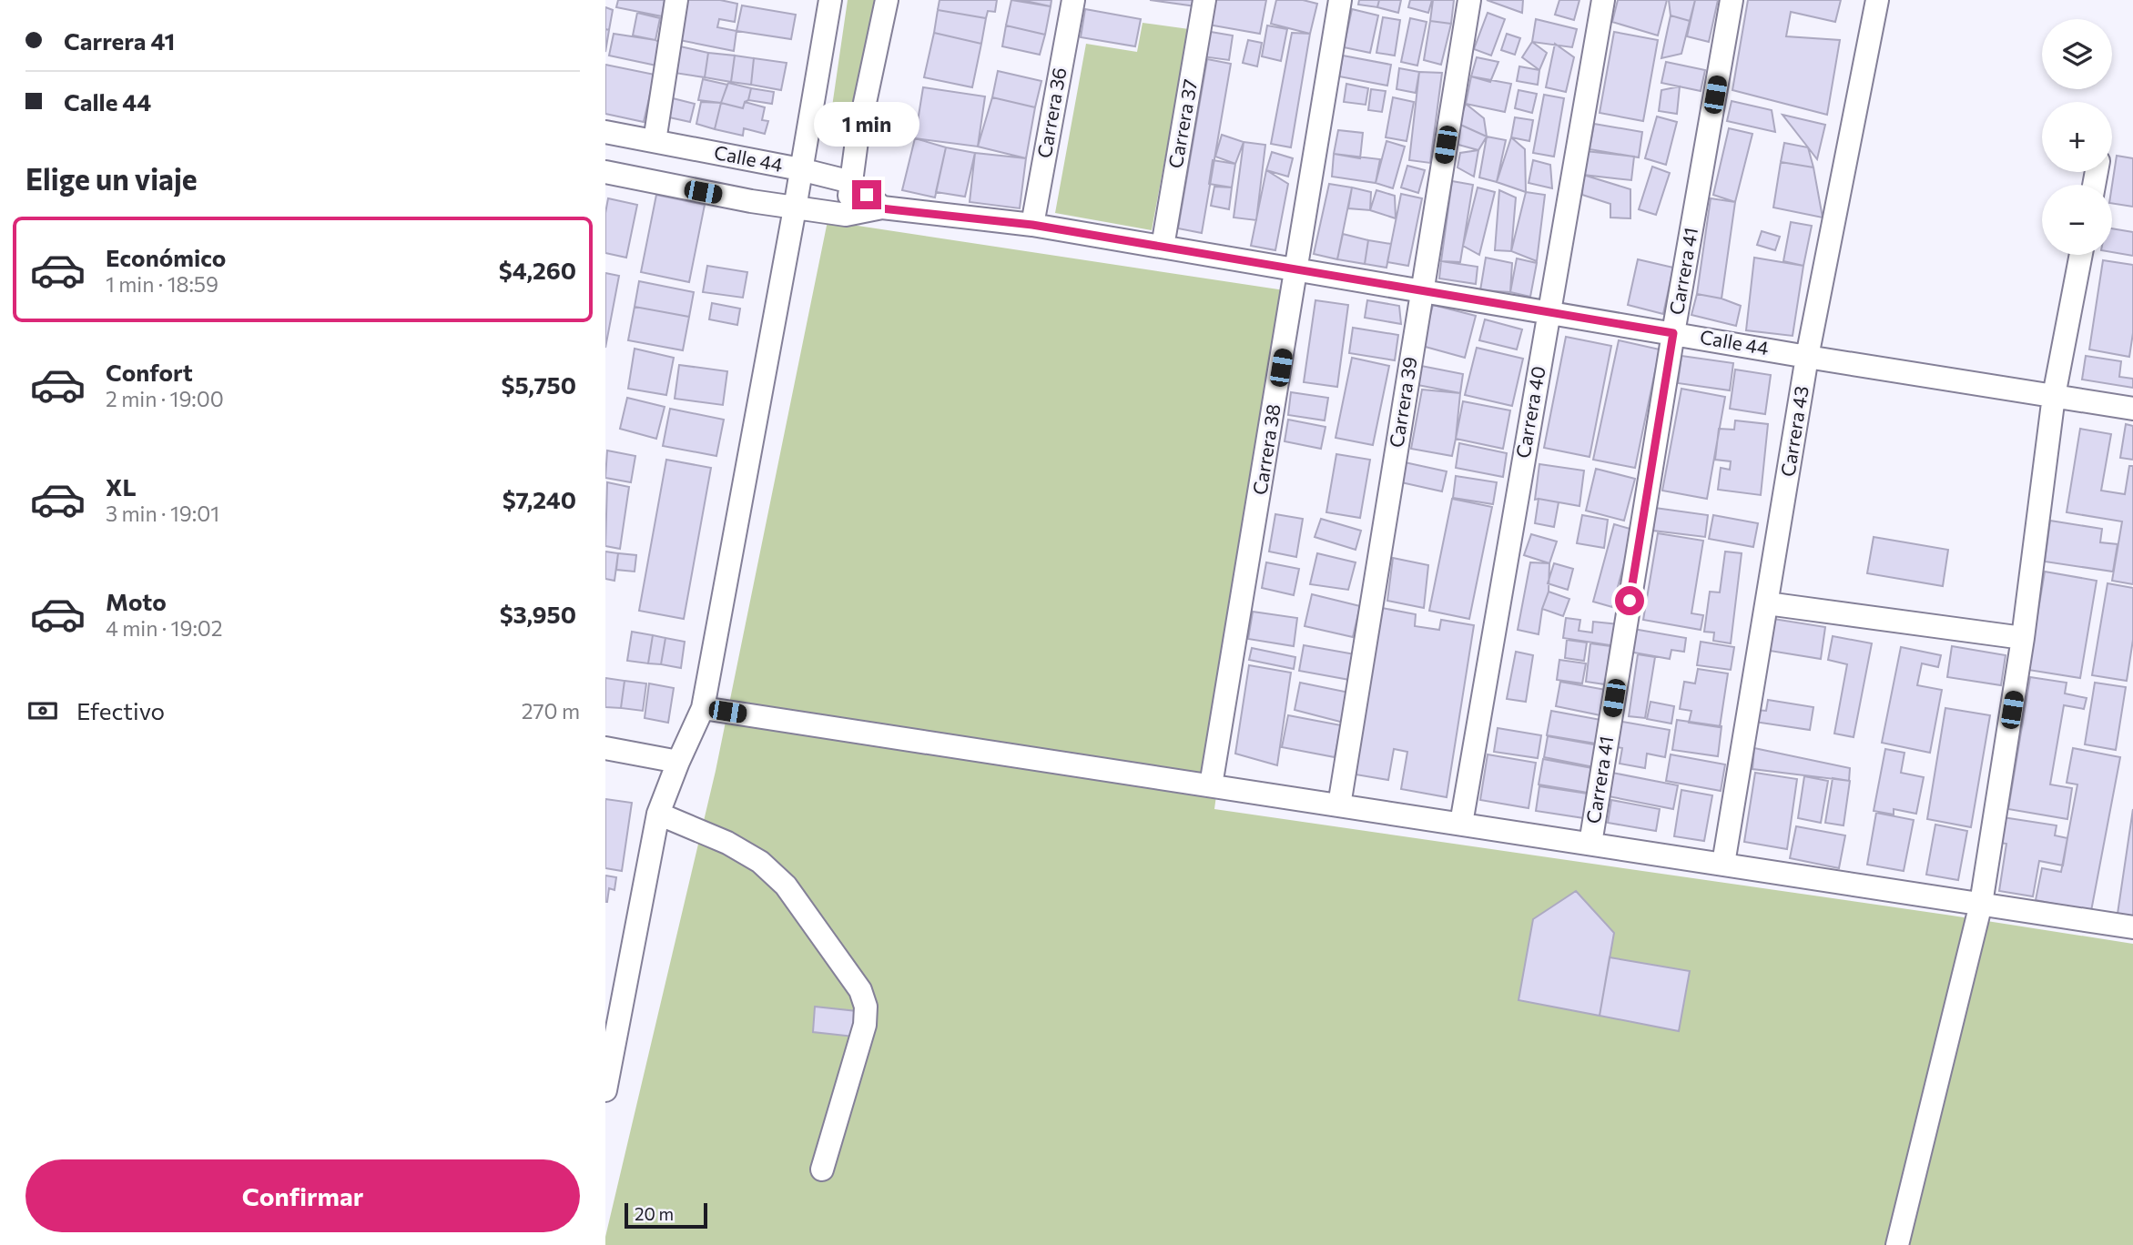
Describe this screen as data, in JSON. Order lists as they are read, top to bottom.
{
  "streets": {
    "street": [
      "Carrera 36",
      "Carrera 37",
      "Calle 44",
      "Carrera 41",
      "Carrera 39",
      "Carrera 40",
      "Carrera 43",
      "Carrera 38"
    ]
  },
  "crossings": [
    ["Carrera 36", "Calle 44"],
    ["Carrera 37", "Calle 44"],
    ["Calle 44", "Carrera 41"],
    ["Calle 44", "Carrera 39"],
    ["Calle 44", "Carrera 40"],
    ["Calle 44", "Carrera 43"],
    ["Calle 44", "Carrera 38"]
  ],
  "scale_bar": "20 m",
  "page": {
    "banner": ["Carrera 41", "Calle 44"],
    "map_buttons": ["+", "−"],
    "bubble": "1 min",
    "heading": "Elige un viaje",
    "list": [
      {
        "name": "Económico",
        "note": "1 min · 18:59",
        "value": "$4,260"
      },
      {
        "name": "Confort",
        "note": "2 min · 19:00",
        "value": "$5,750"
      },
      {
        "name": "XL",
        "note": "3 min · 19:01",
        "value": "$7,240"
      },
      {
        "name": "Moto",
        "note": "4 min · 19:02",
        "value": "$3,950"
      }
    ],
    "pay": ["Efectivo", "270 m"],
    "buttons": "Confirmar",
    "scale": "20 m"
  }
}
